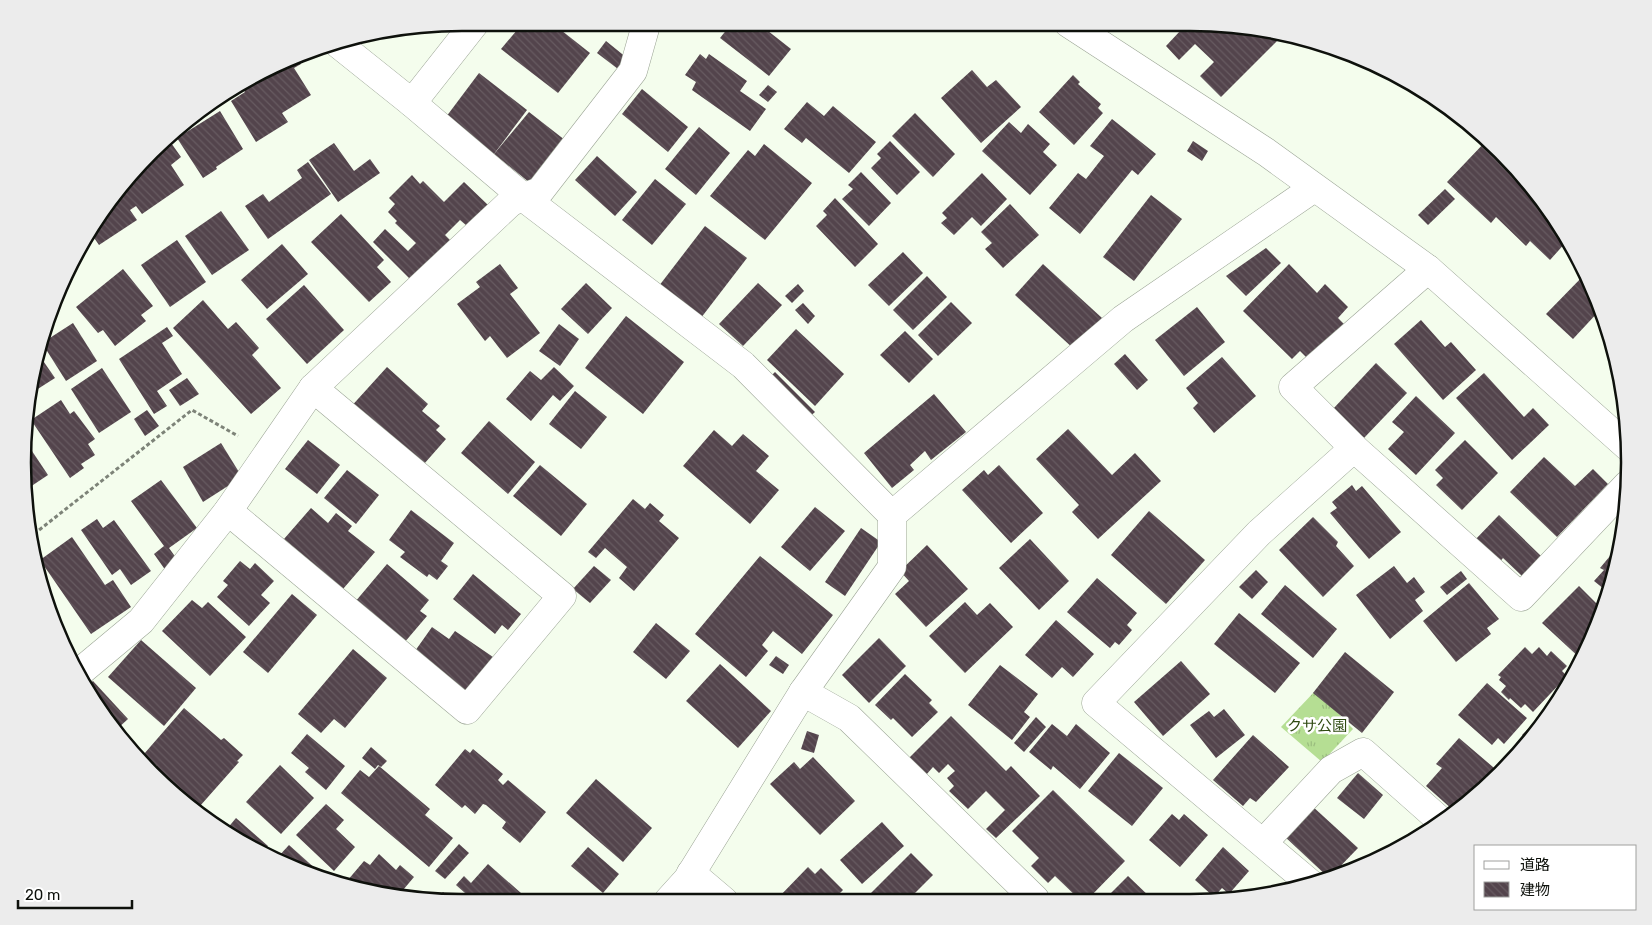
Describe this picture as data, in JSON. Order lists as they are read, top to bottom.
{
  "parks": ["クサ公園"],
  "legend": ["道路", "建物"],
  "scale_bar": "20 m"
}
